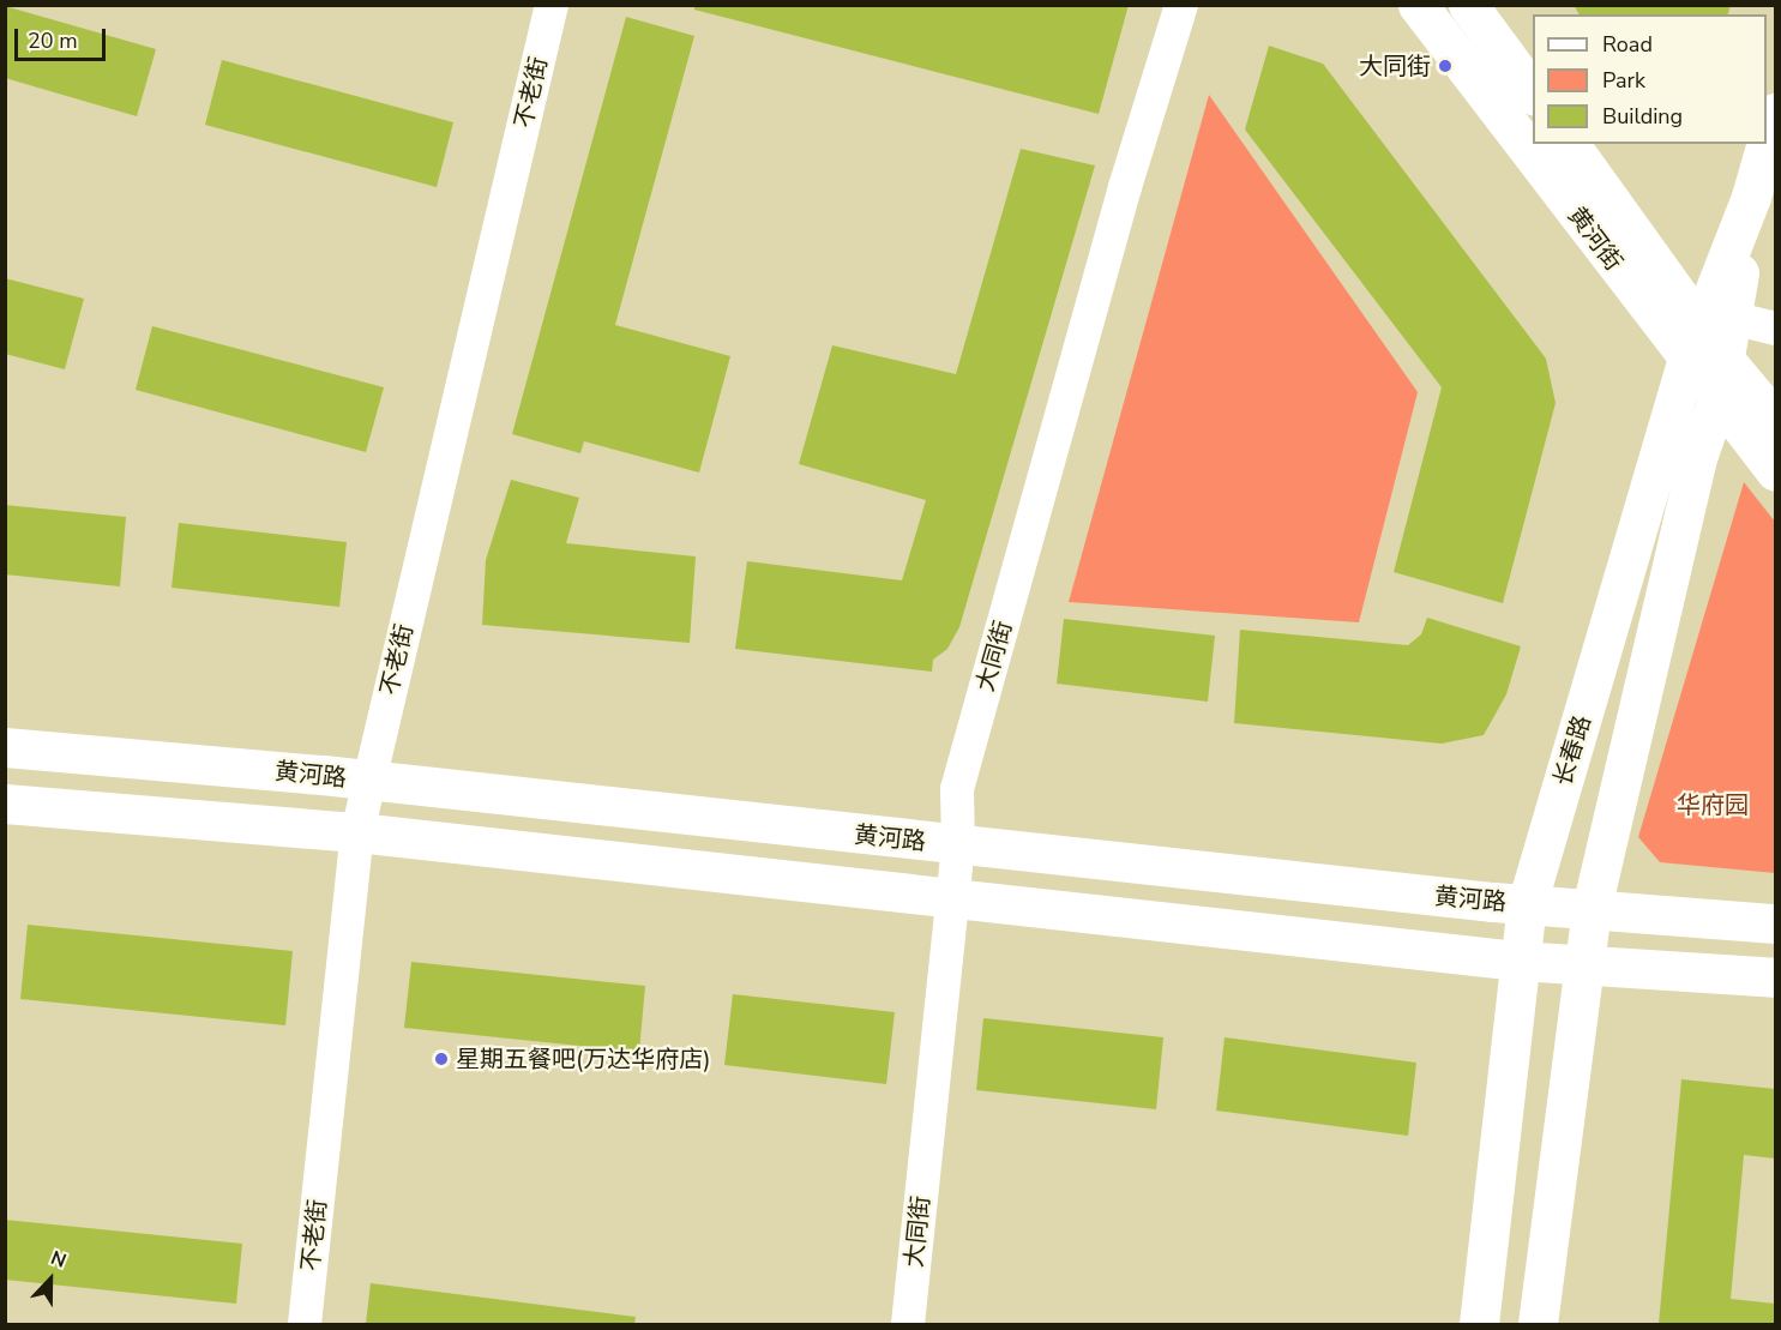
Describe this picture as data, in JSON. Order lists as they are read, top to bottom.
{
  "streets": {
    "main road": ["黄河街", "长春路", "黄河路"],
    "street": ["不老街", "大同街"]
  },
  "crossings": [
    ["不老街", "黄河路"],
    ["黄河街", "长春路"],
    ["大同街", "黄河路"],
    ["长春路", "黄河路"]
  ],
  "parks": ["华府园"],
  "places": ["大同街", "星期五餐吧(万达华府店)"],
  "legend": ["Road", "Park", "Building"],
  "scale_bar": "20 m",
  "north": "top"
}
